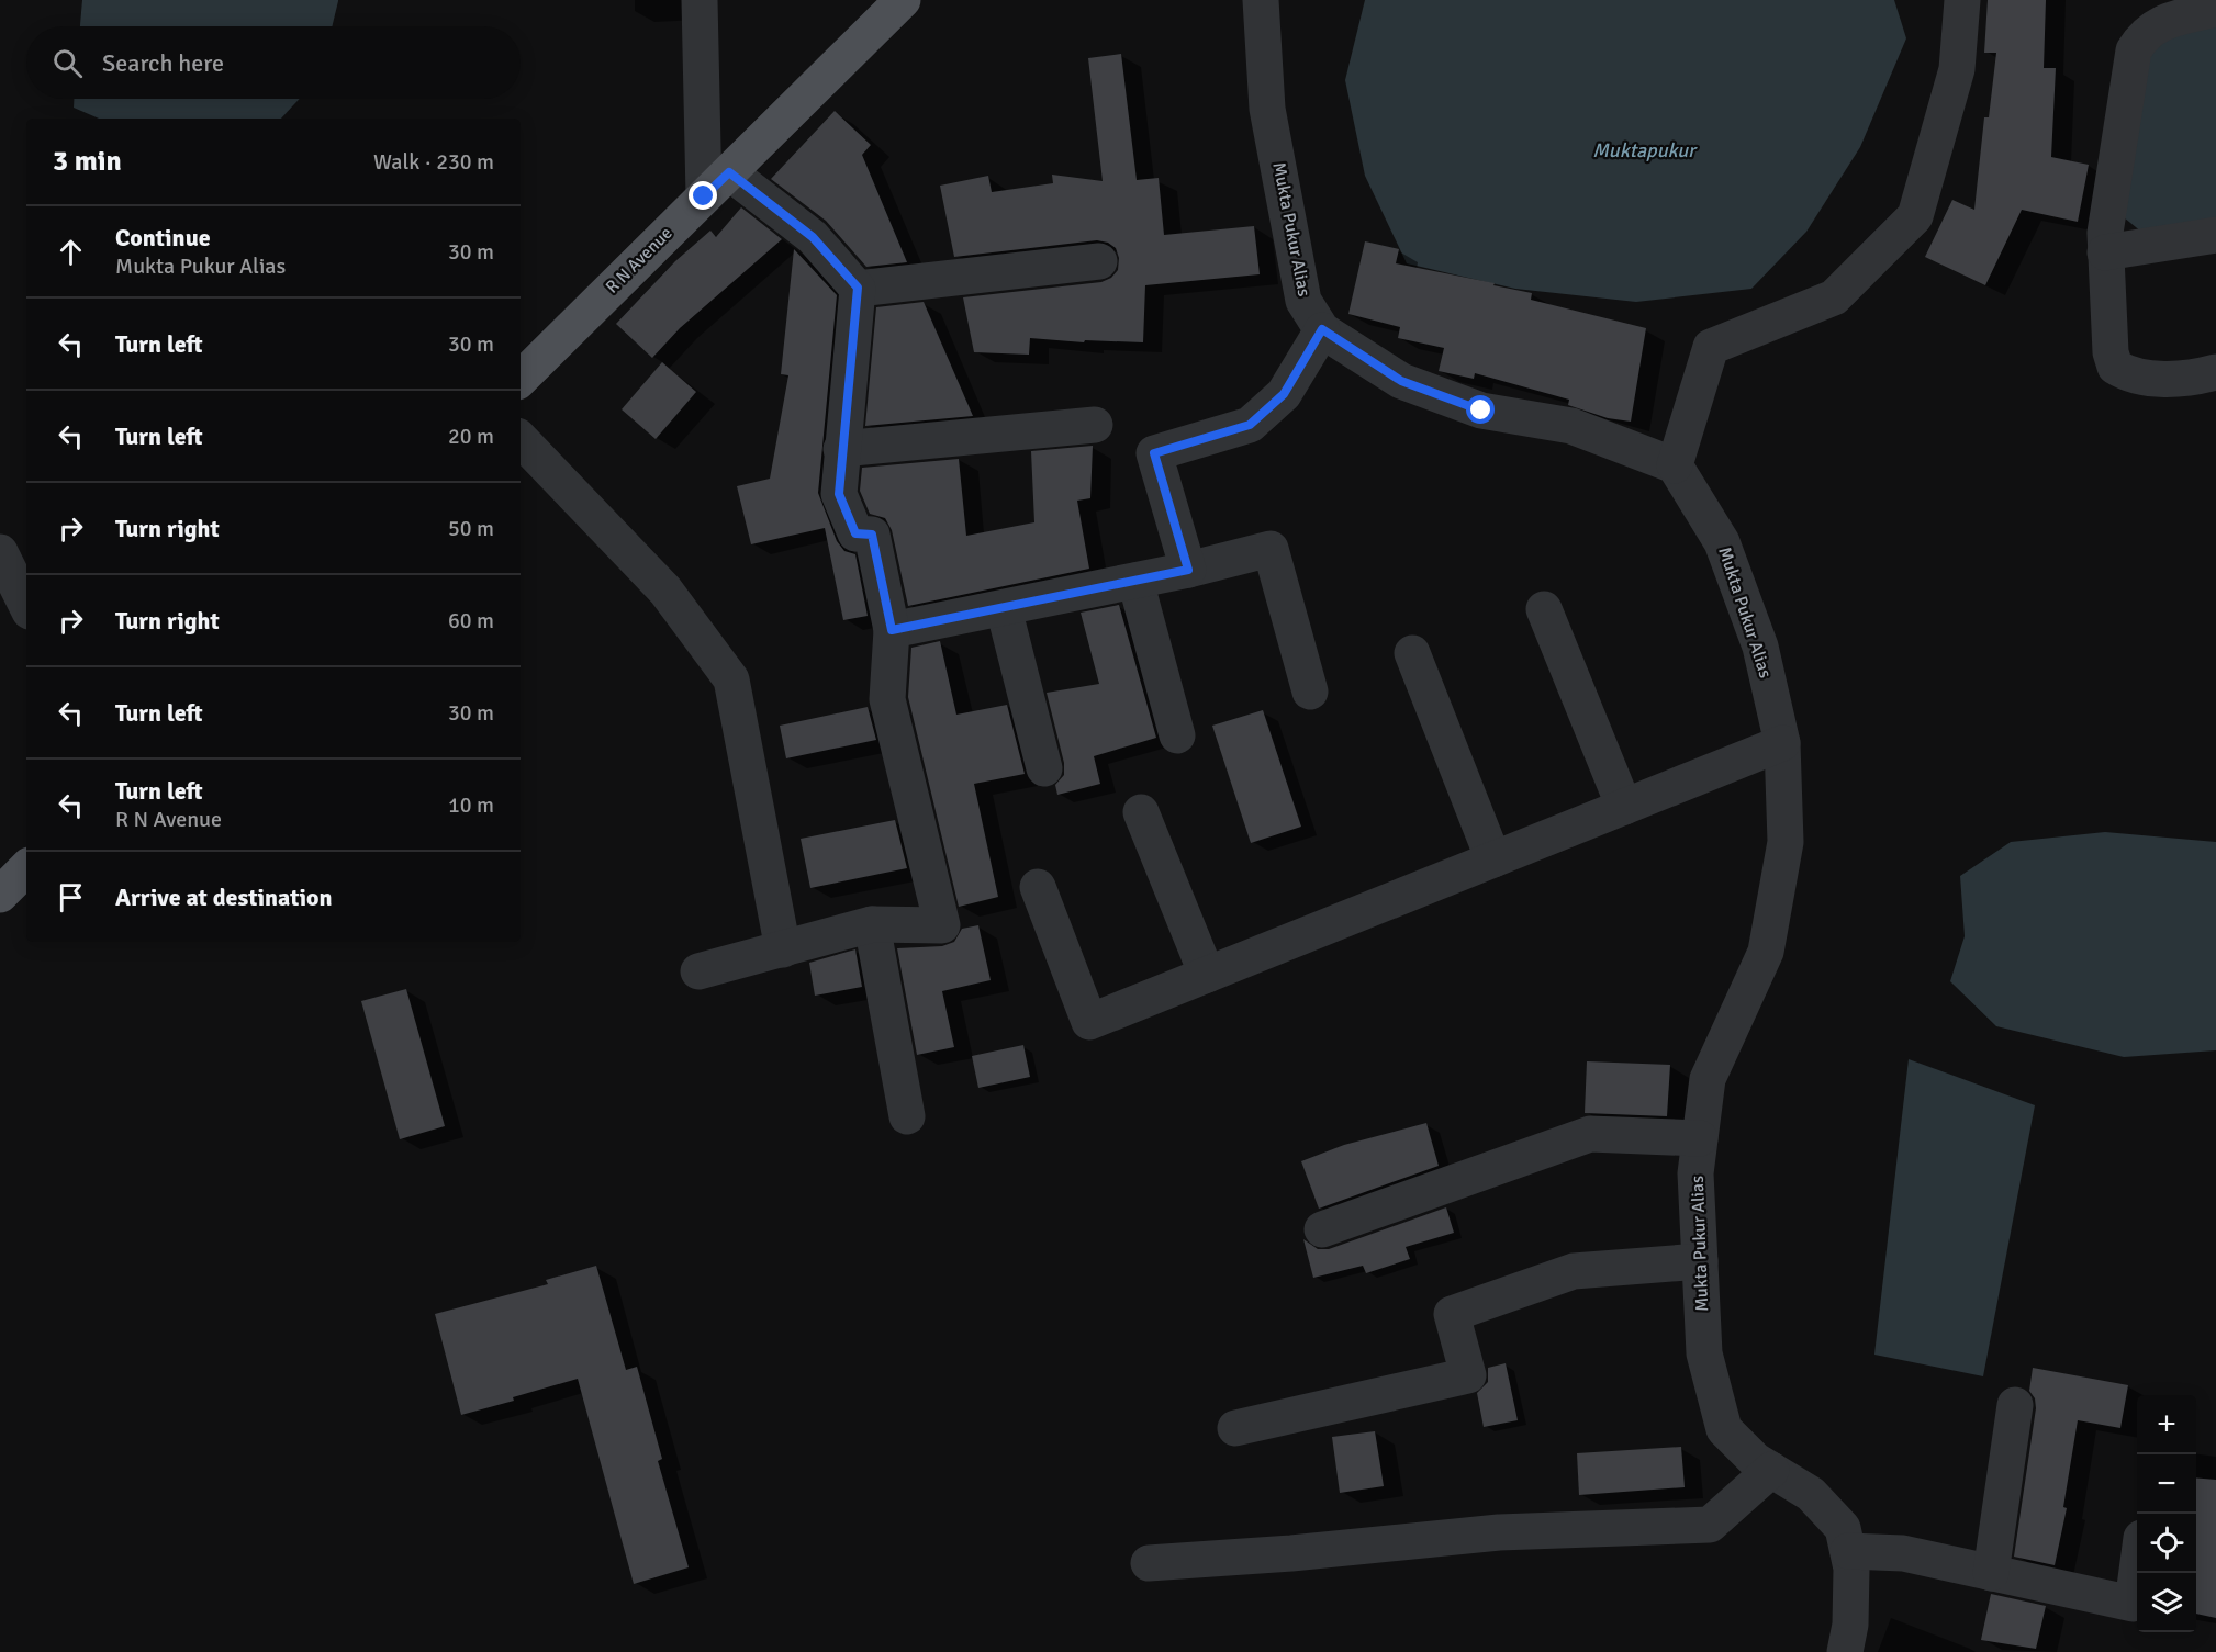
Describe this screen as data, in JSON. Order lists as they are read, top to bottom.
{
  "streets": {
    "main road": ["R N Avenue"],
    "street": ["Mukta Pukur Alias"]
  },
  "water": ["Muktapukur"],
  "page": {
    "search": "Search here",
    "heading": ["3 min", "Walk · 230 m"],
    "list": [
      ["Continue", "Mukta Pukur Alias", "30 m"],
      ["Turn left", "30 m"],
      ["Turn left", "20 m"],
      ["Turn right", "50 m"],
      ["Turn right", "60 m"],
      ["Turn left", "30 m"],
      ["Turn left", "R N Avenue", "10 m"],
      "Arrive at destination"
    ],
    "map_buttons": ["+", "−"]
  }
}
